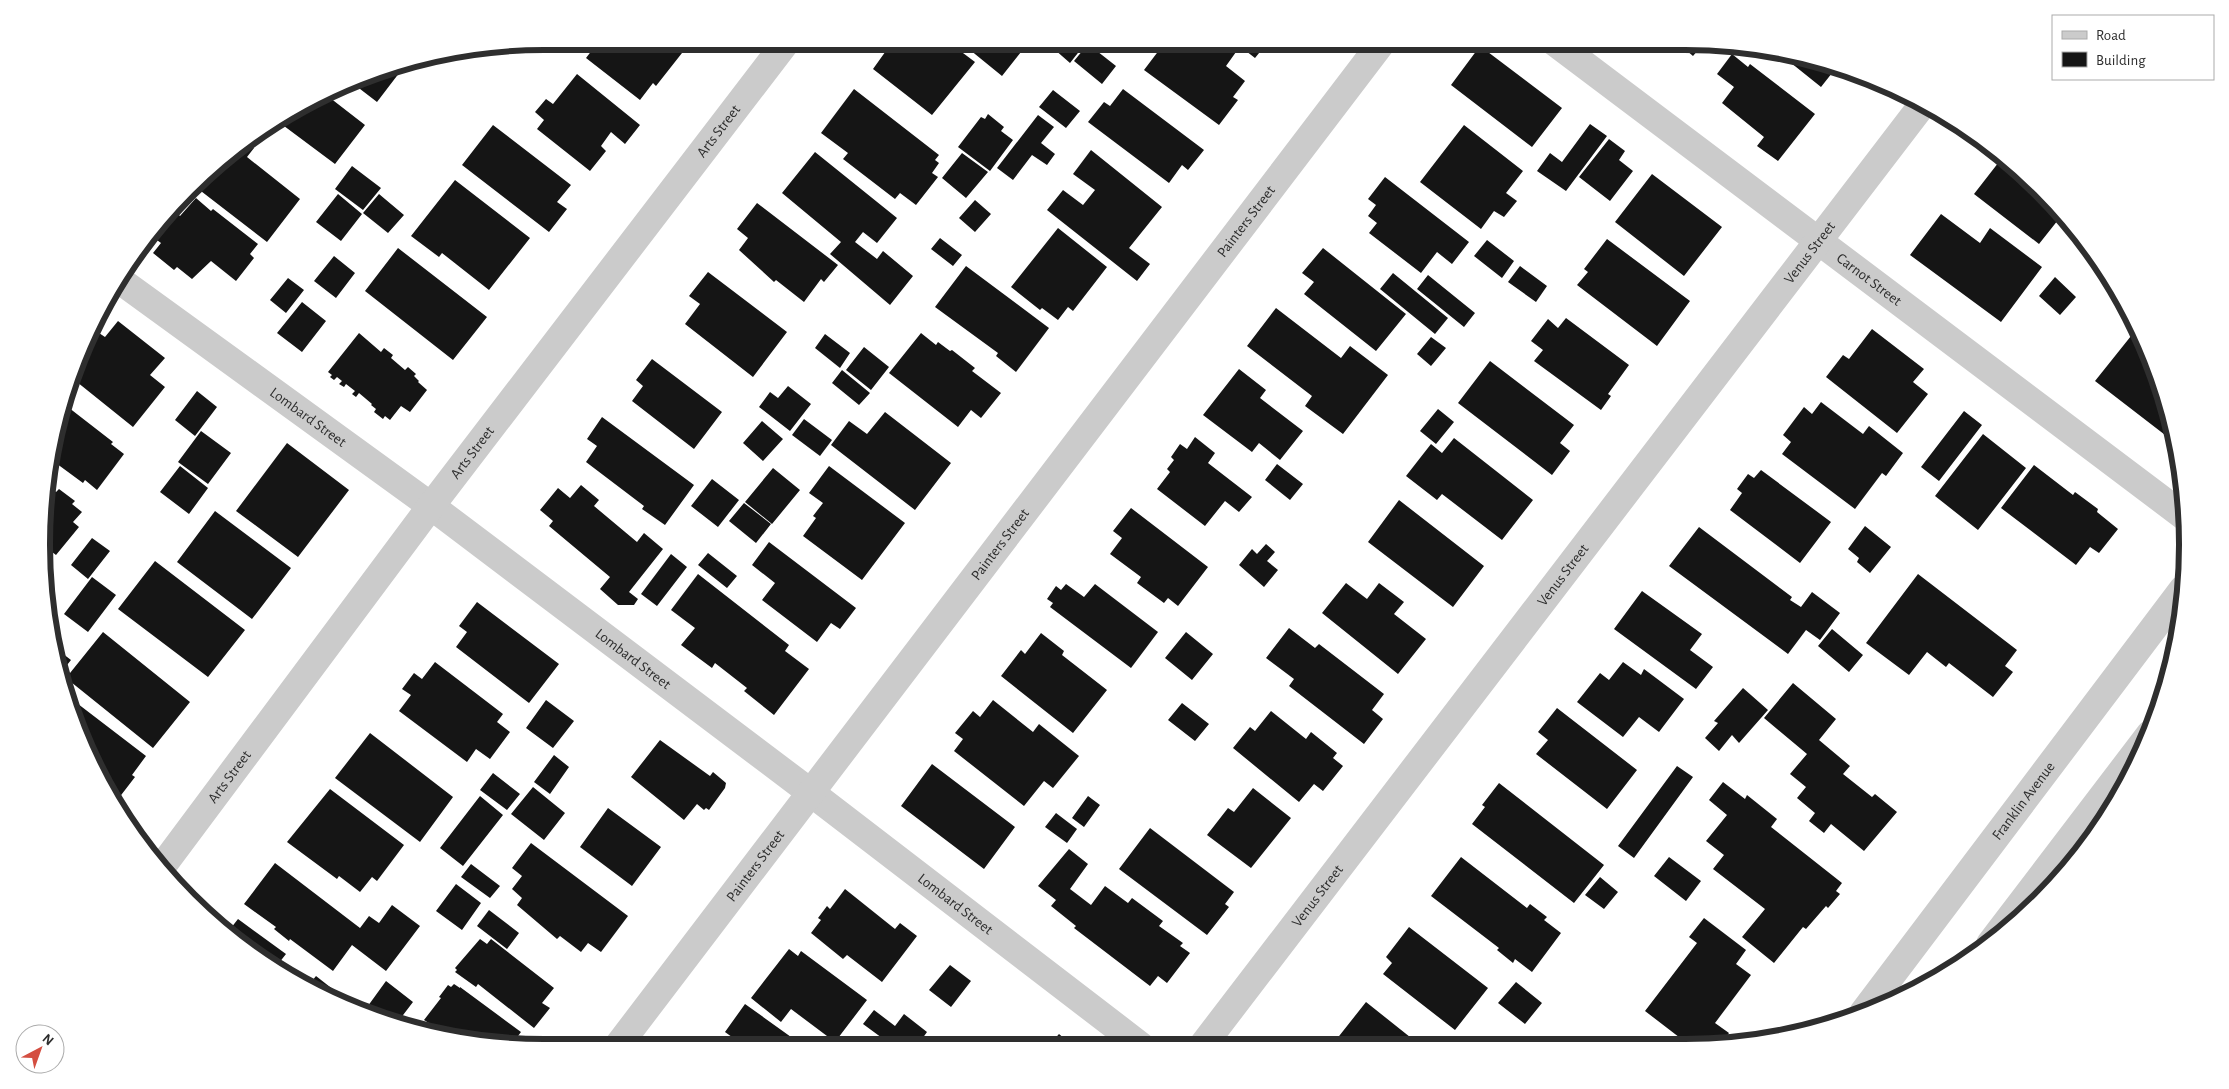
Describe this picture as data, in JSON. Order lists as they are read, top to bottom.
{
  "streets": {
    "street": [
      "Arts Street",
      "Painters Street",
      "Venus Street",
      "Carnot Street",
      "Lombard Street",
      "Franklin Avenue"
    ]
  },
  "crossings": [
    ["Arts Street", "Lombard Street"],
    ["Painters Street", "Lombard Street"],
    ["Venus Street", "Carnot Street"]
  ],
  "legend": ["Road", "Building"],
  "north": "top right"
}
